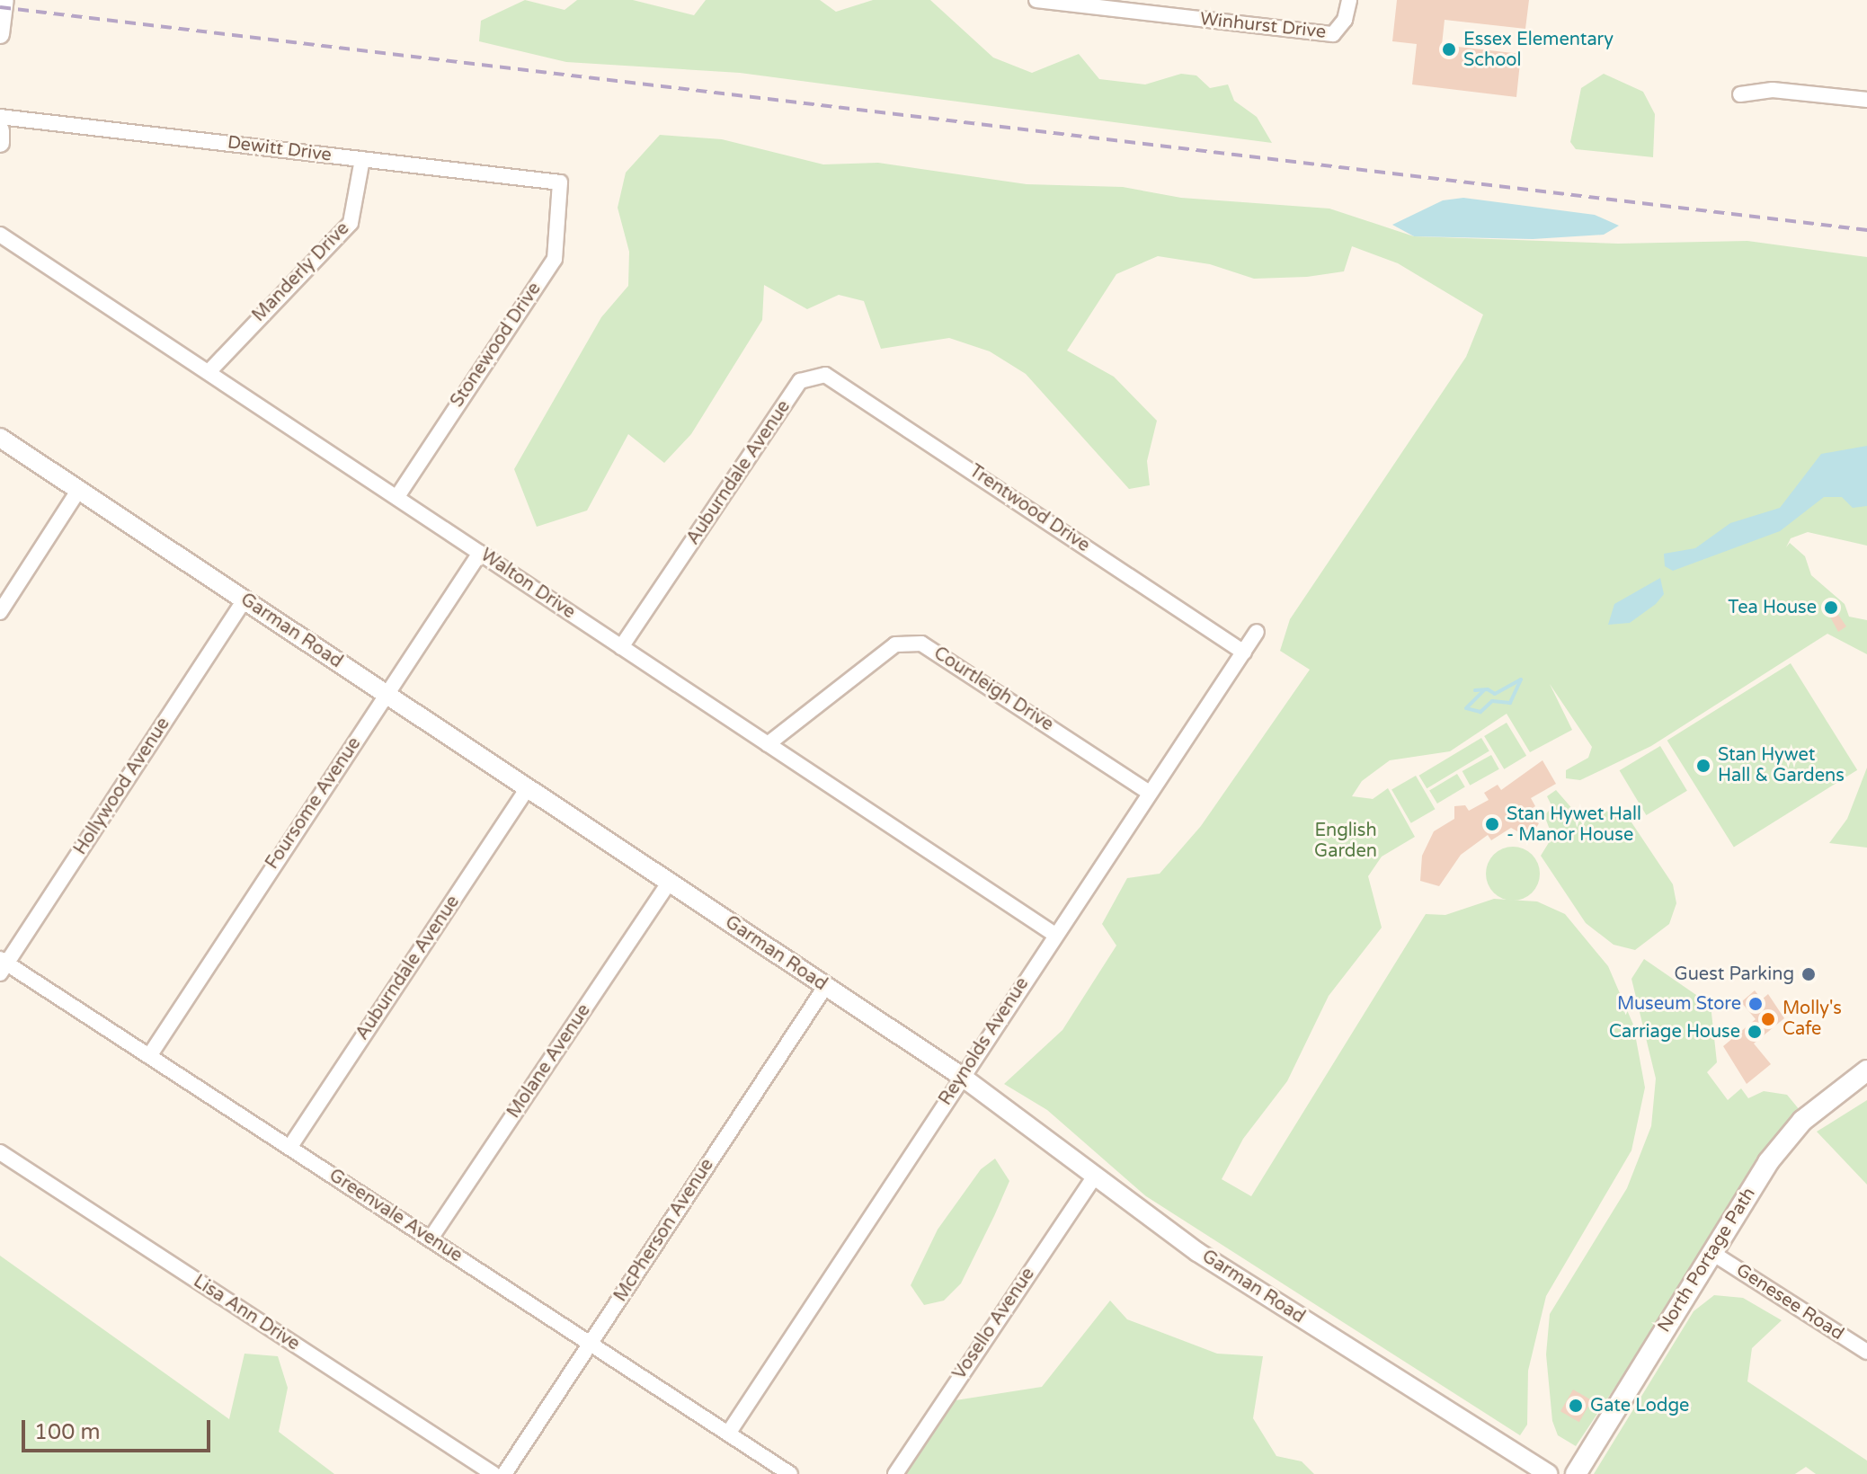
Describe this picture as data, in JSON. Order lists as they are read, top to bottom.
{
  "streets": {
    "main road": ["North Portage Path"],
    "street": [
      "Winhurst Drive",
      "Dewitt Drive",
      "Manderly Drive",
      "Stonewood Drive",
      "Auburndale Avenue",
      "Trentwood Drive",
      "Walton Drive",
      "Garman Road",
      "Courtleigh Drive",
      "Hollywood Avenue",
      "Foursome Avenue",
      "Reynolds Avenue",
      "Molane Avenue",
      "Greenvale Avenue",
      "McPherson Avenue",
      "Genesee Road",
      "Lisa Ann Drive",
      "Vosello Avenue"
    ]
  },
  "crossings": [
    ["Dewitt Drive", "Manderly Drive"],
    ["Dewitt Drive", "Stonewood Drive"],
    ["Manderly Drive", "Walton Drive"],
    ["Stonewood Drive", "Walton Drive"],
    ["Auburndale Avenue", "Trentwood Drive"],
    ["Auburndale Avenue", "Walton Drive"],
    ["Auburndale Avenue", "Garman Road"],
    ["Auburndale Avenue", "Greenvale Avenue"],
    ["Trentwood Drive", "Reynolds Avenue"],
    ["Walton Drive", "Courtleigh Drive"],
    ["Walton Drive", "Foursome Avenue"],
    ["Walton Drive", "Reynolds Avenue"],
    ["Garman Road", "Hollywood Avenue"],
    ["Garman Road", "Foursome Avenue"],
    ["Garman Road", "Reynolds Avenue"],
    ["Garman Road", "Molane Avenue"],
    ["Garman Road", "McPherson Avenue"],
    ["Garman Road", "Vosello Avenue"],
    ["Courtleigh Drive", "Reynolds Avenue"],
    ["Hollywood Avenue", "Greenvale Avenue"],
    ["Foursome Avenue", "Greenvale Avenue"],
    ["Reynolds Avenue", "Greenvale Avenue"],
    ["Molane Avenue", "Greenvale Avenue"],
    ["Greenvale Avenue", "McPherson Avenue"],
    ["North Portage Path", "Genesee Road"]
  ],
  "parks": ["English Garden"],
  "places": [
    "Essex Elementary School",
    "Tea House",
    "Stan Hywet Hall & Gardens",
    "Stan Hywet Hall - Manor House",
    "Guest Parking",
    "Museum Store",
    "Molly's Cafe",
    "Carriage House",
    "Gate Lodge"
  ],
  "scale_bar": "100 m"
}
